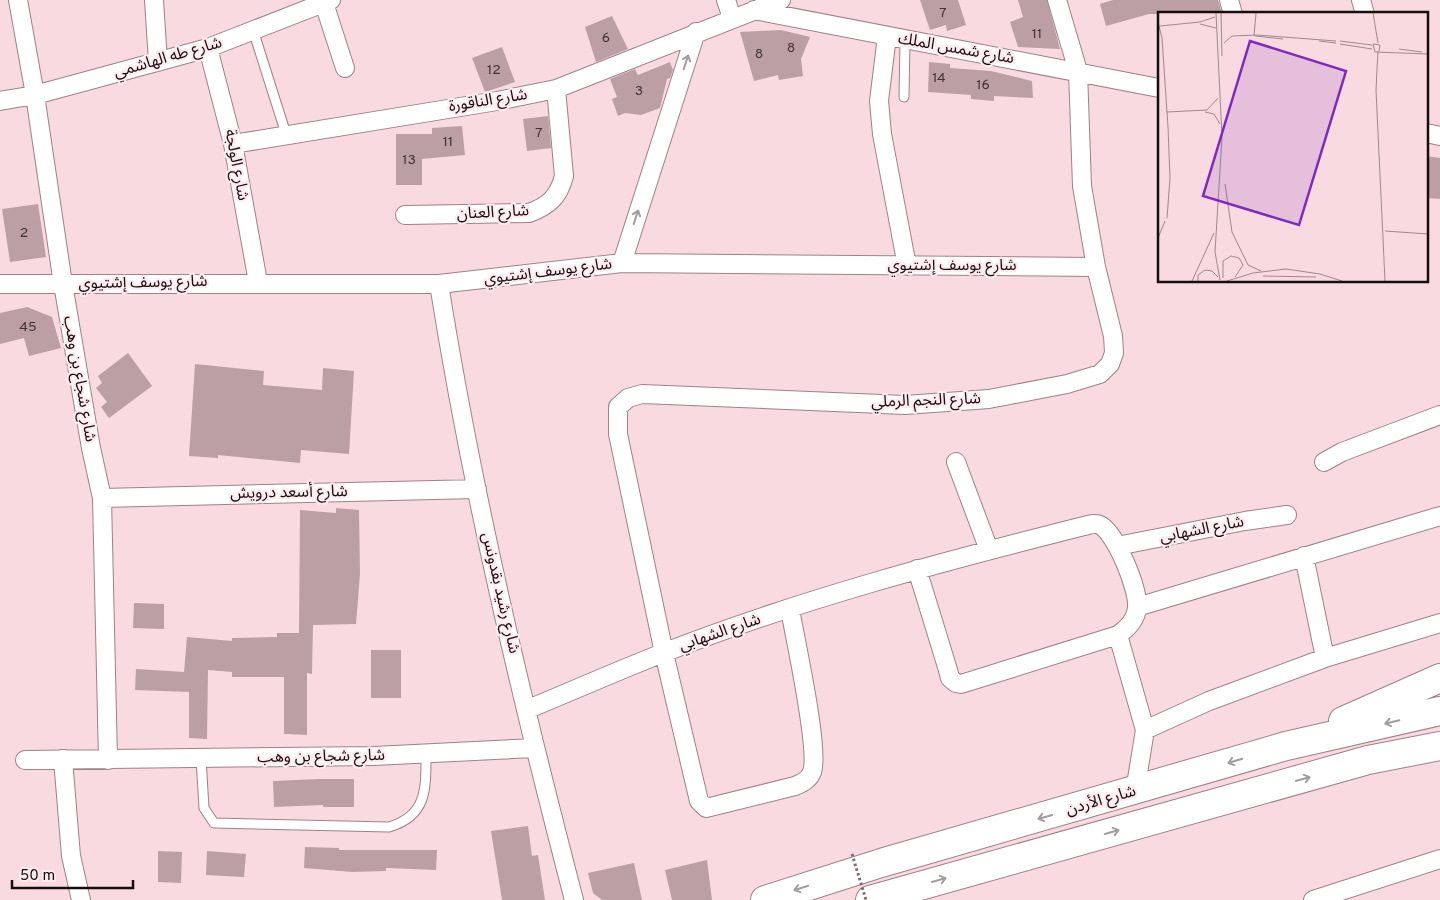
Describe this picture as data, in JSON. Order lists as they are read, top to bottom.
{
  "streets": {
    "highway": ["شارع الأردن"],
    "street": [
      "شارع شمس الملك",
      "شارع طه الهاشمي",
      "شارع الناقورة",
      "شارع الولجة",
      "شارع العنان",
      "شارع يوسف إشتيوي",
      "شارع شجاع بن وهب",
      "شارع النجم الرملي",
      "شارع أسعد درويش",
      "شارع الشهابي",
      "شارع رشيد بقدونس"
    ]
  },
  "crossings": [
    ["شارع شمس الملك", "شارع الناقورة"],
    ["شارع شمس الملك", "شارع النجم الرملي"],
    ["شارع طه الهاشمي", "شارع الولجة"],
    ["شارع طه الهاشمي", "شارع شجاع بن وهب"],
    ["شارع الناقورة", "شارع الولجة"],
    ["شارع الناقورة", "شارع العنان"],
    ["شارع الولجة", "شارع يوسف إشتيوي"],
    ["شارع يوسف إشتيوي", "شارع شجاع بن وهب"],
    ["شارع يوسف إشتيوي", "شارع النجم الرملي"],
    ["شارع يوسف إشتيوي", "شارع رشيد بقدونس"],
    ["شارع شجاع بن وهب", "شارع أسعد درويش"],
    ["شارع شجاع بن وهب", "شارع رشيد بقدونس"],
    ["شارع النجم الرملي", "شارع الشهابي"],
    ["شارع أسعد درويش", "شارع رشيد بقدونس"],
    ["شارع الشهابي", "شارع رشيد بقدونس"]
  ],
  "house_numbers": [
    "7",
    "11",
    "6",
    "8",
    "8",
    "12",
    "14",
    "16",
    "3",
    "7",
    "11",
    "13",
    "2",
    "45"
  ],
  "scale_bar": "50 m"
}
